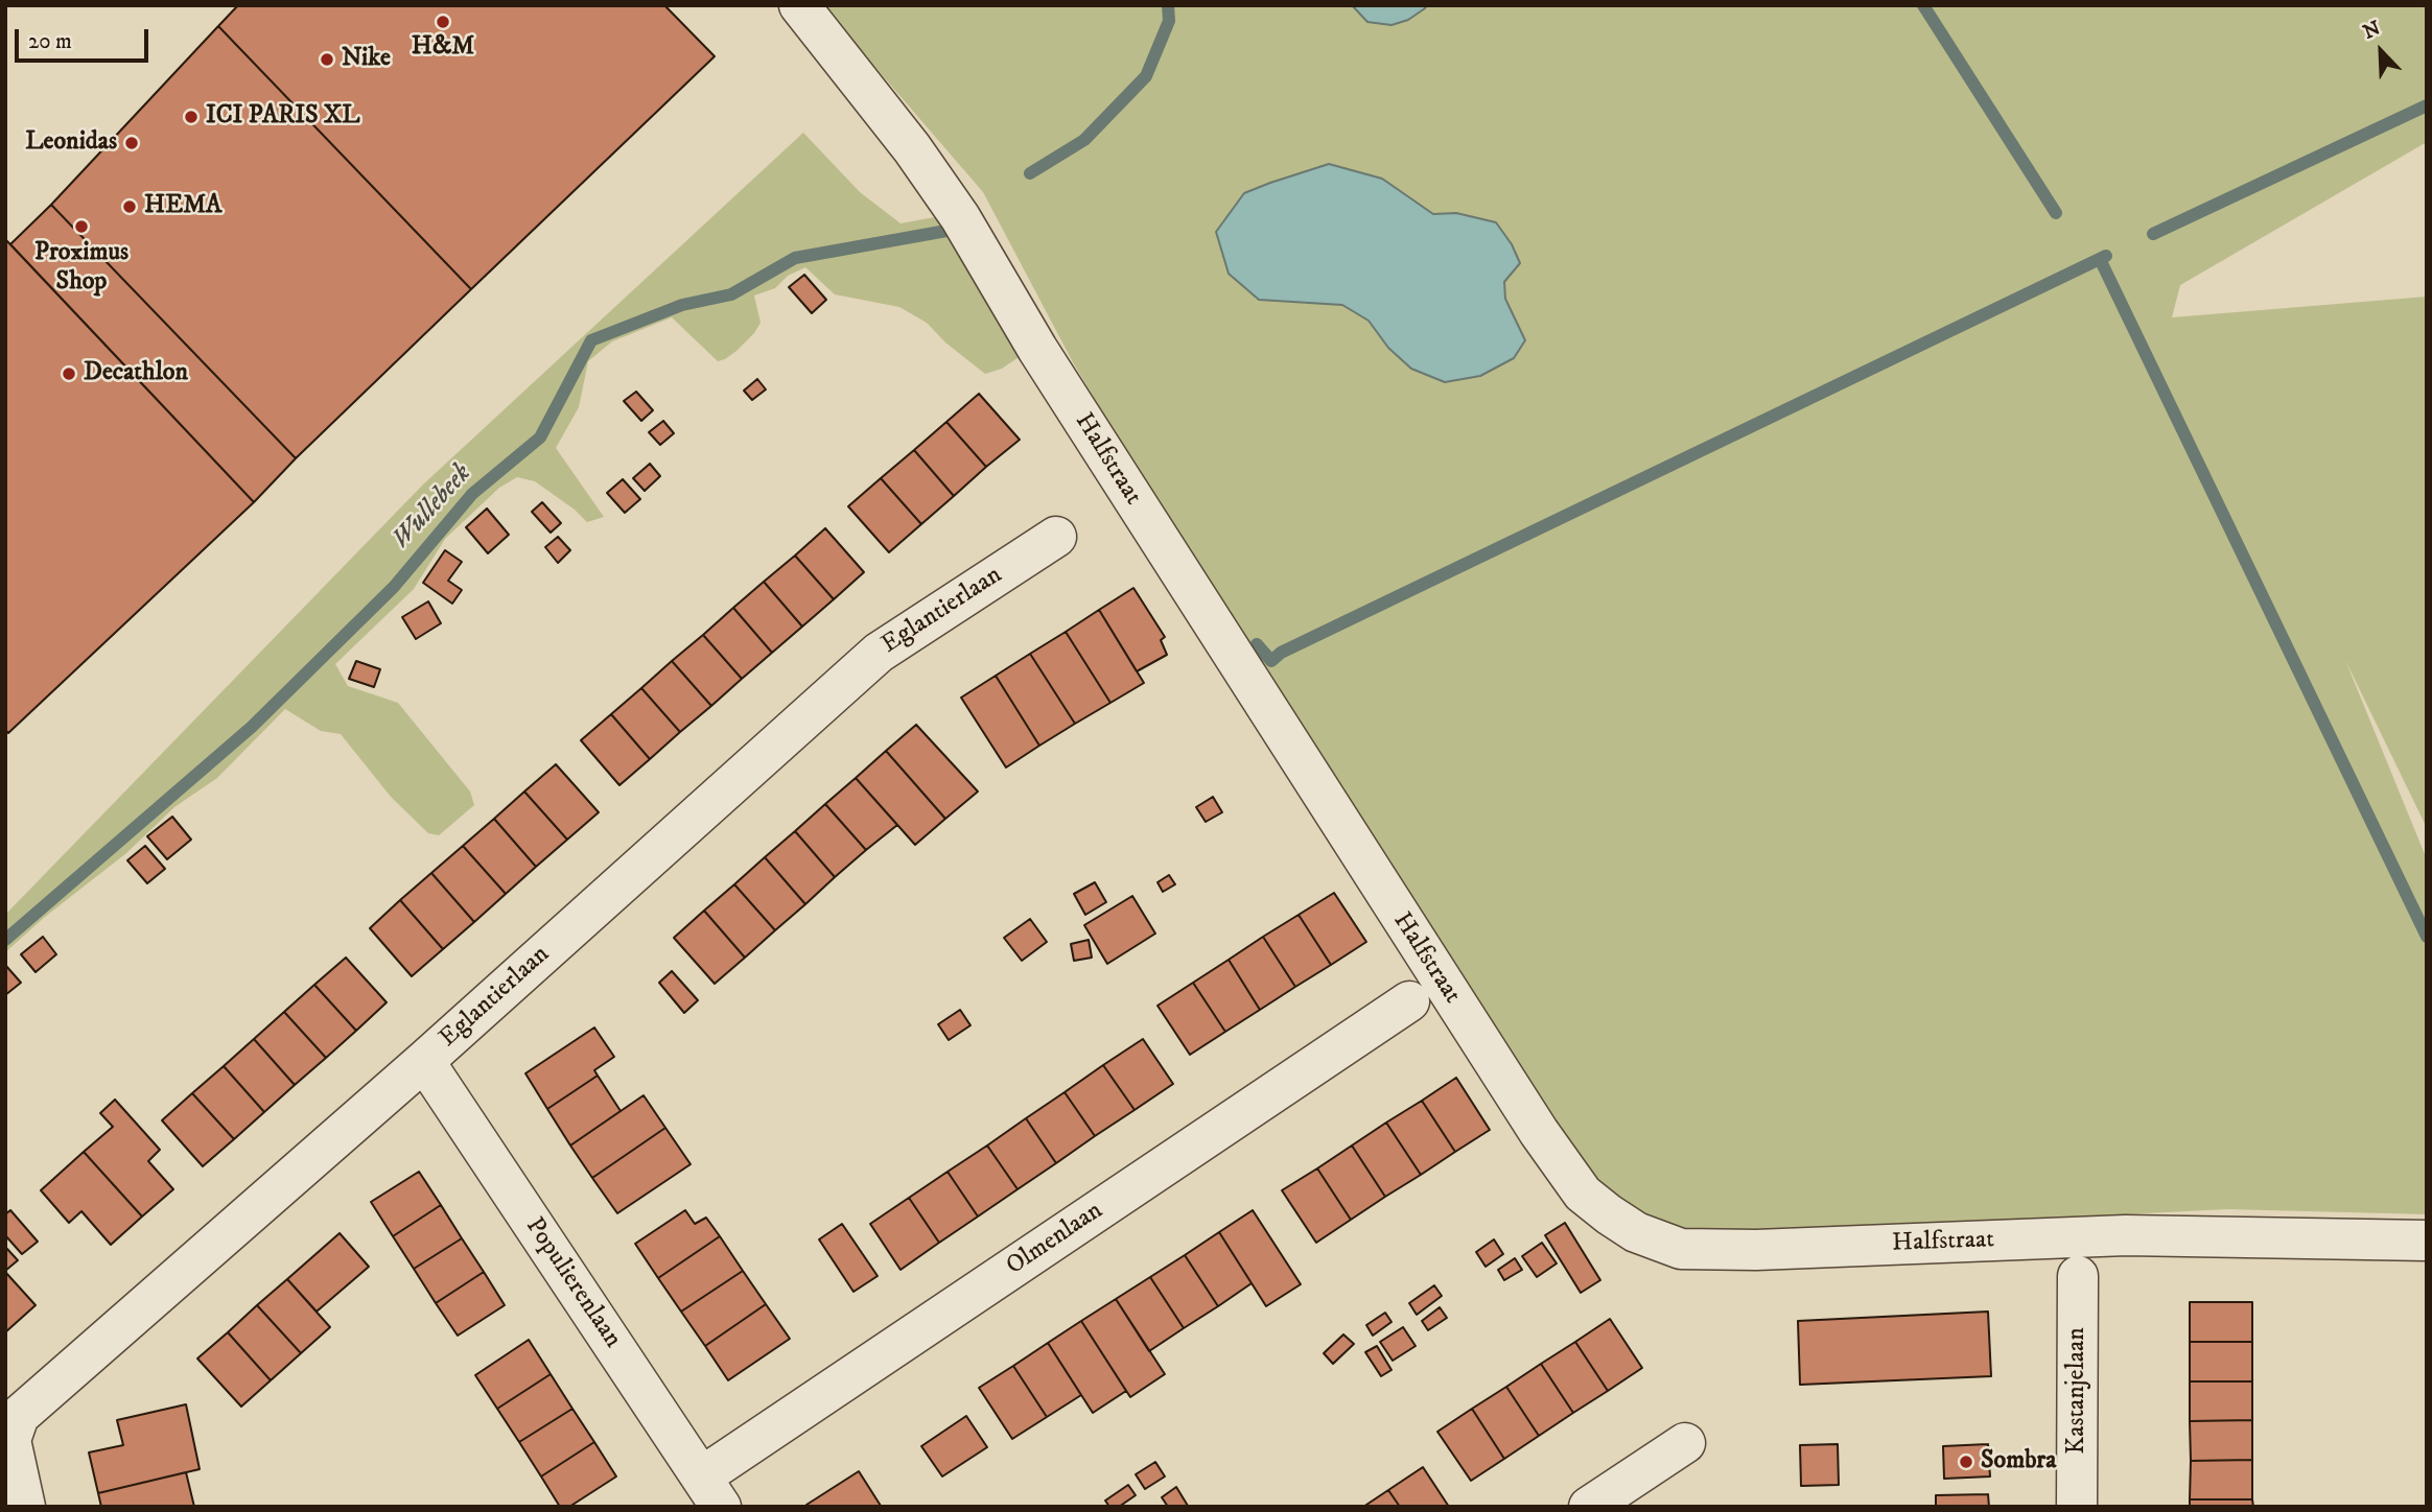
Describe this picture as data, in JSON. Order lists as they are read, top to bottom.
{
  "streets": {
    "street": [
      "Halfstraat",
      "Eglantierlaan",
      "Olmenlaan",
      "Populierenlaan",
      "Kastanjelaan"
    ]
  },
  "crossings": [
    ["Eglantierlaan", "Populierenlaan"],
    ["Olmenlaan", "Populierenlaan"]
  ],
  "water": ["Wullebeek"],
  "places": [
    "H&M",
    "Nike",
    "ICI PARIS XL",
    "Leonidas",
    "HEMA",
    "Proximus Shop",
    "Decathlon",
    "Sombra"
  ],
  "scale_bar": "20 m",
  "north": "top left"
}
